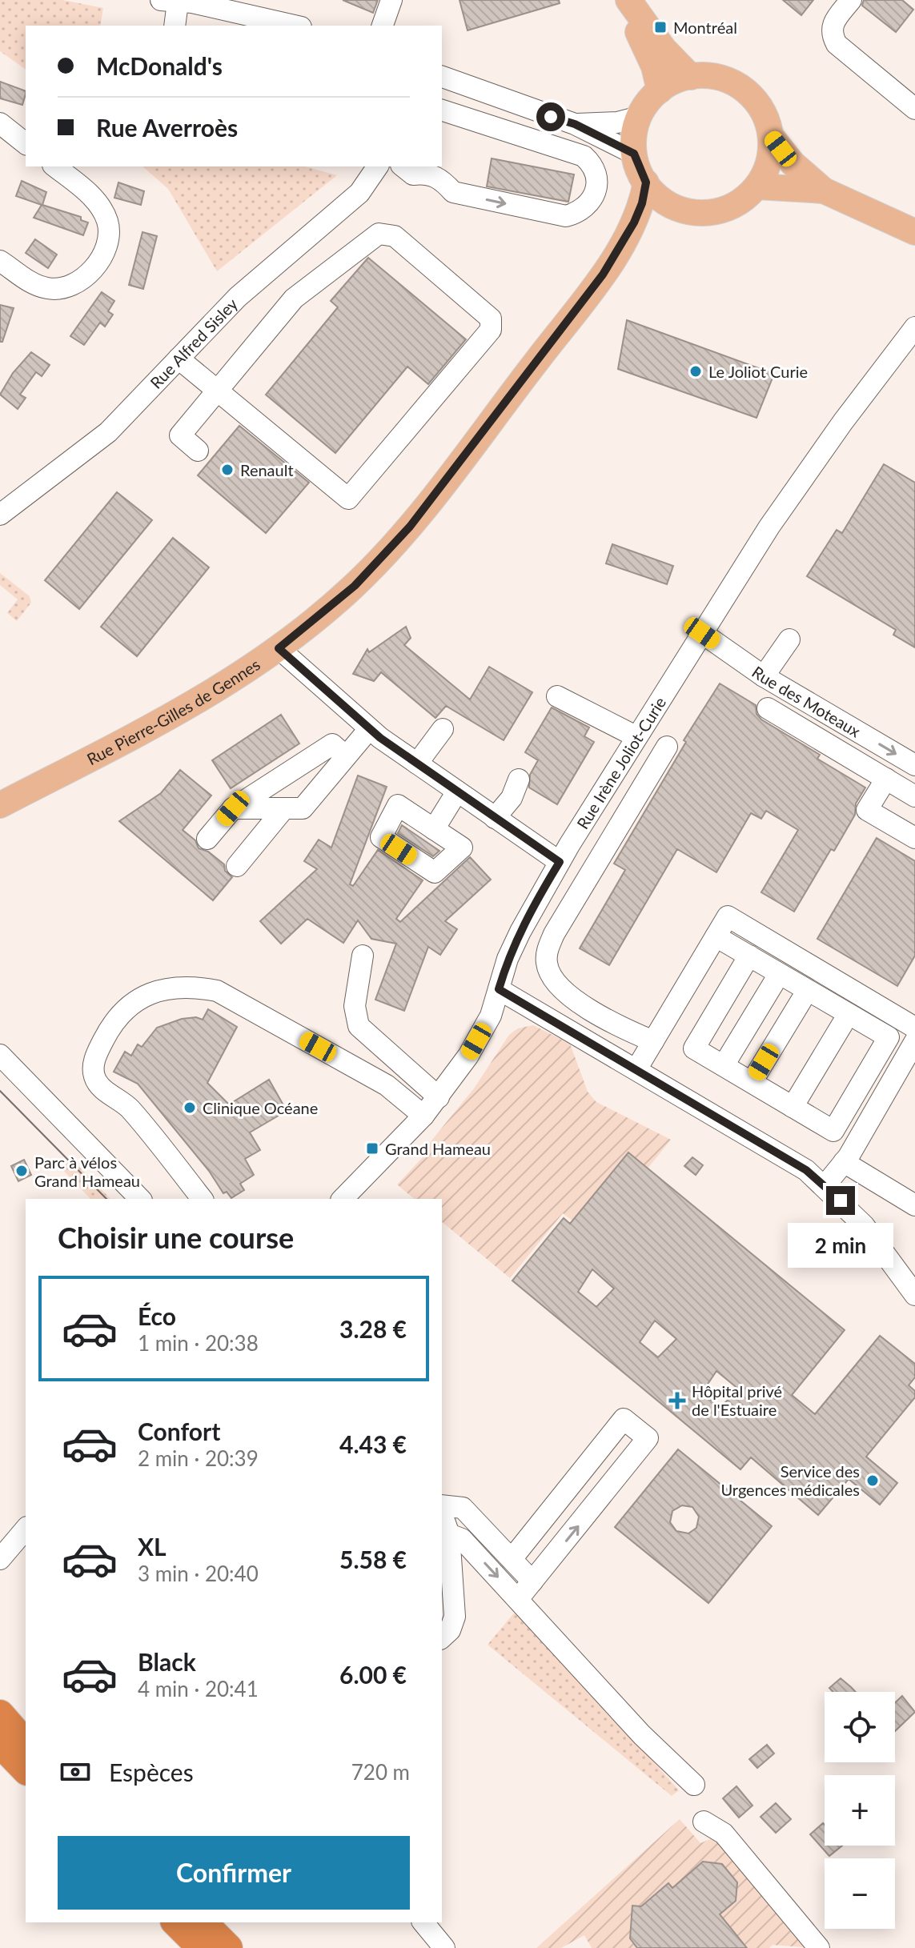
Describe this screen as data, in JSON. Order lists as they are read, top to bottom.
{
  "streets": {
    "main road": ["Rue Pierre-Gilles de Gennes"],
    "street": ["Rue Alfred Sisley", "Rue des Moteaux", "Rue Irène Joliot-Curie"]
  },
  "crossings": [
    ["Rue des Moteaux", "Rue Irène Joliot-Curie"]
  ],
  "places": {
    "transit": ["Montréal", "Grand Hameau"],
    "other": [
      "Le Joliot Curie",
      "Renault",
      "Clinique Océane",
      "Parc à vélos Grand Hameau",
      "Service des Urgences médicales"
    ],
    "health": ["Hôpital privé de l'Estuaire"]
  },
  "page": {
    "banner": ["McDonald's", "Rue Averroès"],
    "heading": "Choisir une course",
    "bubble": "2 min",
    "list": [
      {
        "name": "Éco",
        "note": "1 min · 20:38",
        "value": "3.28 €"
      },
      {
        "name": "Confort",
        "note": "2 min · 20:39",
        "value": "4.43 €"
      },
      {
        "name": "XL",
        "note": "3 min · 20:40",
        "value": "5.58 €"
      },
      {
        "name": "Black",
        "note": "4 min · 20:41",
        "value": "6.00 €"
      }
    ],
    "map_buttons": ["+", "−"],
    "pay": ["Espèces", "720 m"],
    "buttons": "Confirmer"
  }
}
